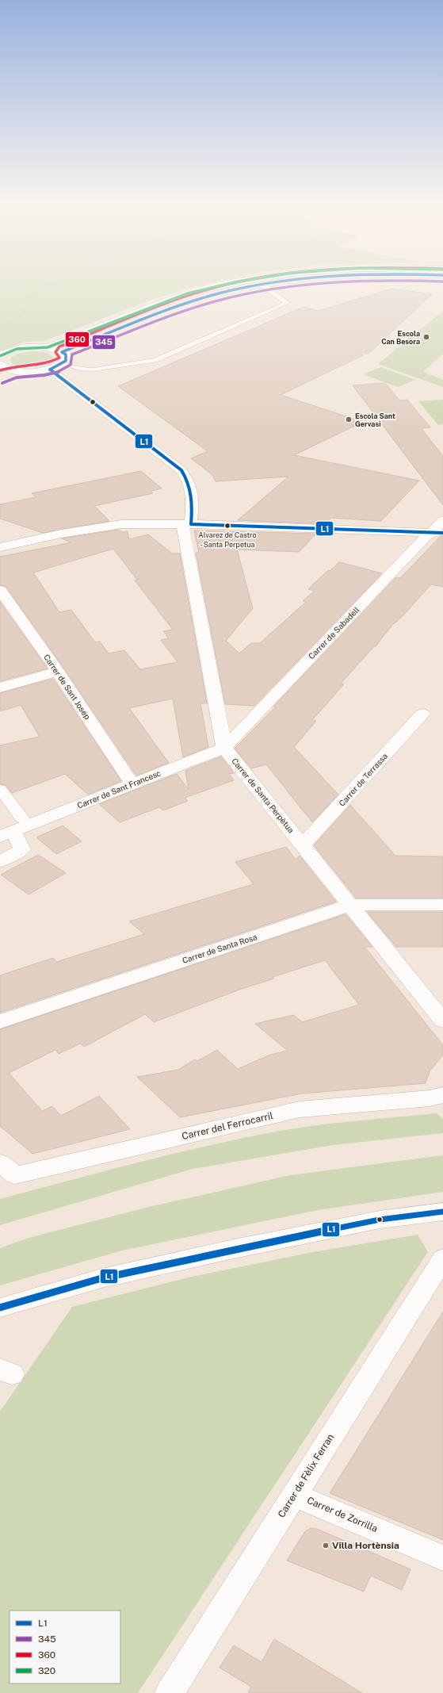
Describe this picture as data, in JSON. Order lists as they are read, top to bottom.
{
  "streets": {
    "street": [
      "Carrer de Sabadell",
      "Carrer de Sant Josep",
      "Carrer de Terrassa",
      "Carrer de Sant Francesc",
      "Carrer de Santa Perpètua",
      "Carrer de Santa Rosa",
      "Carrer del Ferrocarril",
      "Carrer de Fèlix Ferran",
      "Carrer de Zorrilla"
    ]
  },
  "crossings": [
    ["Carrer de Sabadell", "Carrer de Sant Francesc"],
    ["Carrer de Sabadell", "Carrer de Santa Perpètua"],
    ["Carrer de Sant Josep", "Carrer de Sant Francesc"],
    ["Carrer de Terrassa", "Carrer de Santa Perpètua"],
    ["Carrer de Sant Francesc", "Carrer de Santa Perpètua"],
    ["Carrer de Santa Perpètua", "Carrer de Santa Rosa"],
    ["Carrer de Fèlix Ferran", "Carrer de Zorrilla"]
  ],
  "places": [
    "Escola Can Besora",
    "Escola Sant Gervasi",
    "Alvarez de Castro - Santa Perpetua",
    "Villa Hortènsia"
  ],
  "lines": [
    "transit line L1",
    "transit line 345",
    "transit line 360",
    "transit line 320"
  ],
  "legend": [
    "L1",
    "345",
    "360",
    "320"
  ]
}
